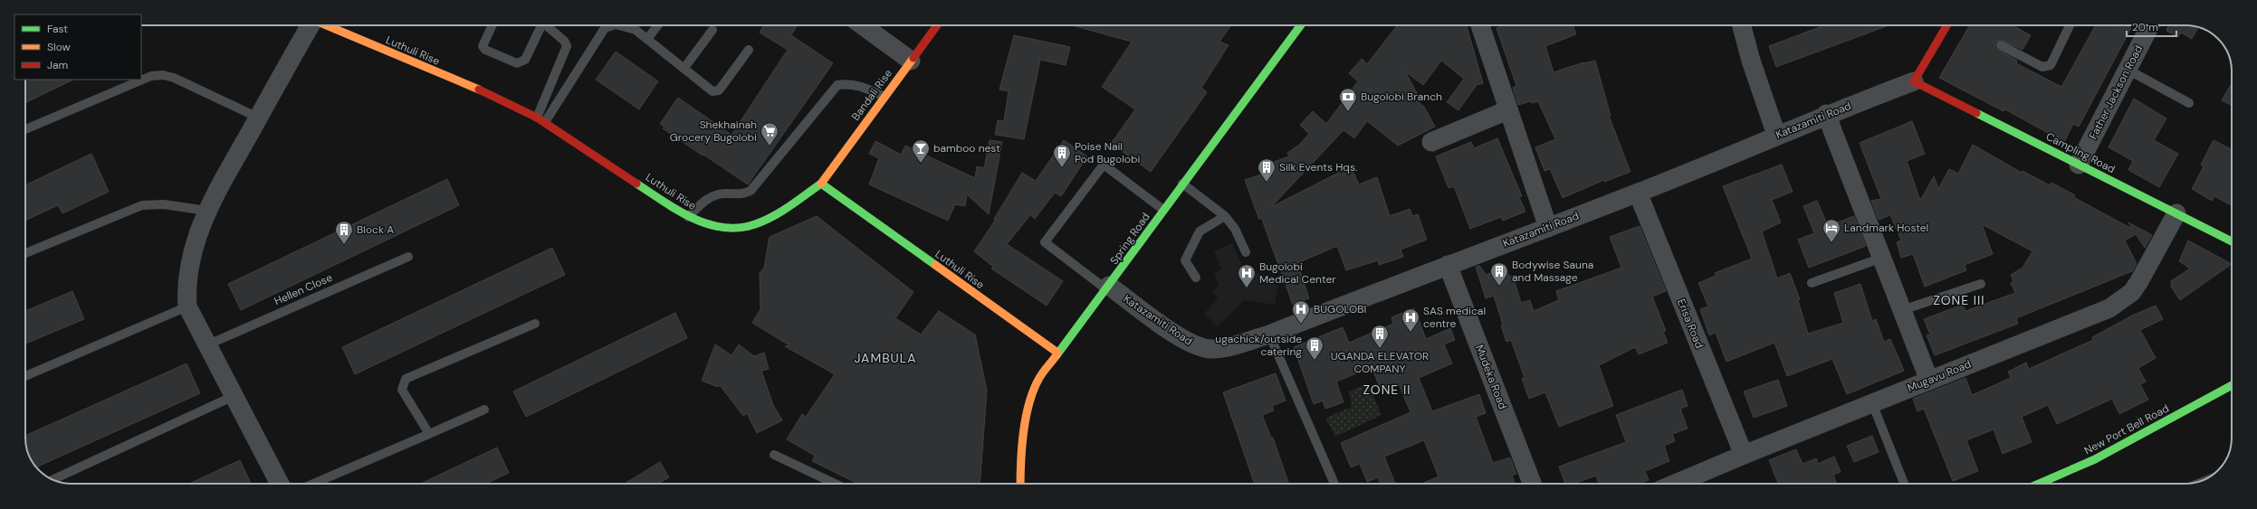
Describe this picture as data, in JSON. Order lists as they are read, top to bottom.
{
  "streets": {
    "street": [
      "Luthuli Rise",
      "Father Jackson Road",
      "Bandali Rise",
      "Katazamiti Road",
      "Campling Road",
      "Spring Road",
      "Erisa Road",
      "Mugavu Road",
      "Mudeka Road",
      "New Port Bell Road"
    ],
    "lane": ["Hellen Close"]
  },
  "crossings": [
    ["Luthuli Rise", "Bandali Rise"],
    ["Luthuli Rise", "Spring Road"],
    ["Father Jackson Road", "Campling Road"],
    ["Katazamiti Road", "Campling Road"],
    ["Katazamiti Road", "Spring Road"],
    ["Katazamiti Road", "Erisa Road"],
    ["Katazamiti Road", "Mudeka Road"],
    ["Campling Road", "Mugavu Road"],
    ["Erisa Road", "Mugavu Road"]
  ],
  "districts": ["ZONE III", "JAMBULA", "ZONE II"],
  "places": {
    "bank": ["Bugolobi Branch"],
    "supermarket": ["Shekhainah Grocery Bugolobi"],
    "bar": ["bamboo nest"],
    "building": [
      "Poise Nail Pod Bugolobi",
      "Silk Events Hqs.",
      "Block A",
      "Bodywise Sauna and Massage",
      "UGANDA ELEVATOR COMPANY",
      "ugachick/outside catering"
    ],
    "hotel": ["Landmark Hostel"],
    "hospital": ["Bugolobi Medical Center", "BUGOLOBI", "SAS medical centre"]
  },
  "legend": ["Fast", "Slow", "Jam"],
  "scale_bar": "20 m"
}
